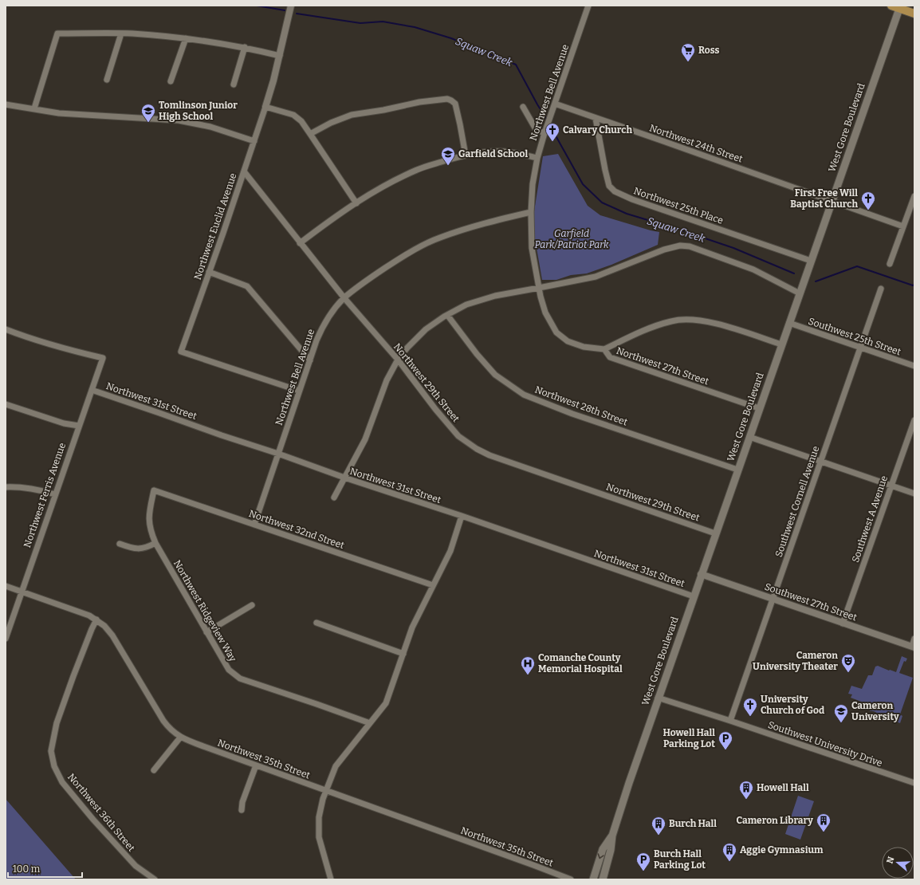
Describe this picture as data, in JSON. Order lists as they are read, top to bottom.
{
  "streets": {
    "main road": ["West Gore Boulevard"],
    "street": [
      "Northwest Bell Avenue",
      "Northwest 24th Street",
      "Northwest 25th Place",
      "Northwest Euclid Avenue",
      "Southwest 25th Street",
      "Northwest 27th Street",
      "Northwest 29th Street",
      "Northwest 31st Street",
      "Northwest 28th Street",
      "Northwest Ferris Avenue",
      "Southwest Cornell Avenue",
      "Southwest A Avenue",
      "Northwest 32nd Street",
      "Southwest 27th Street",
      "Northwest Ridgeview Way",
      "Southwest University Drive",
      "Northwest 35th Street",
      "Northwest 36th Street"
    ]
  },
  "crossings": [
    ["Northwest Bell Avenue", "Northwest 24th Street"],
    ["Northwest Bell Avenue", "Northwest Euclid Avenue"],
    ["Northwest Bell Avenue", "Northwest 27th Street"],
    ["Northwest Bell Avenue", "Northwest 29th Street"],
    ["Northwest Bell Avenue", "Northwest 31st Street"],
    ["Northwest Bell Avenue", "Northwest 32nd Street"],
    ["West Gore Boulevard", "Northwest 24th Street"],
    ["West Gore Boulevard", "Northwest 25th Place"],
    ["West Gore Boulevard", "Southwest 25th Street"],
    ["West Gore Boulevard", "Northwest 27th Street"],
    ["West Gore Boulevard", "Northwest 29th Street"],
    ["West Gore Boulevard", "Northwest 31st Street"],
    ["West Gore Boulevard", "Northwest 28th Street"],
    ["West Gore Boulevard", "Southwest 27th Street"],
    ["West Gore Boulevard", "Southwest University Drive"],
    ["Northwest 24th Street", "Northwest 25th Place"],
    ["Northwest Euclid Avenue", "Northwest 29th Street"],
    ["Southwest 25th Street", "Southwest Cornell Avenue"],
    ["Northwest 31st Street", "Northwest Ferris Avenue"],
    ["Northwest Ferris Avenue", "Northwest 35th Street"],
    ["Southwest Cornell Avenue", "Southwest 27th Street"],
    ["Southwest Cornell Avenue", "Southwest University Drive"],
    ["Southwest A Avenue", "Southwest 27th Street"],
    ["Northwest 32nd Street", "Northwest Ridgeview Way"],
    ["Northwest 35th Street", "Northwest 36th Street"]
  ],
  "water": ["Squaw Creek"],
  "parks": ["Garfield Park/Patriot Park"],
  "places": {
    "supermarket": ["Ross"],
    "school or university": ["Tomlinson Junior High School", "Garfield School", "Cameron University"],
    "church": ["Calvary Church", "First Free Will Baptist Church", "University Church of God"],
    "theatre": ["Cameron University Theater"],
    "hospital": ["Comanche County Memorial Hospital"],
    "parking": ["Howell Hall Parking Lot", "Burch Hall Parking Lot"],
    "building": [
      "Howell Hall",
      "Cameron Library",
      "Burch Hall",
      "Aggie Gymnasium"
    ]
  },
  "scale_bar": "100 m",
  "north": "left"
}
